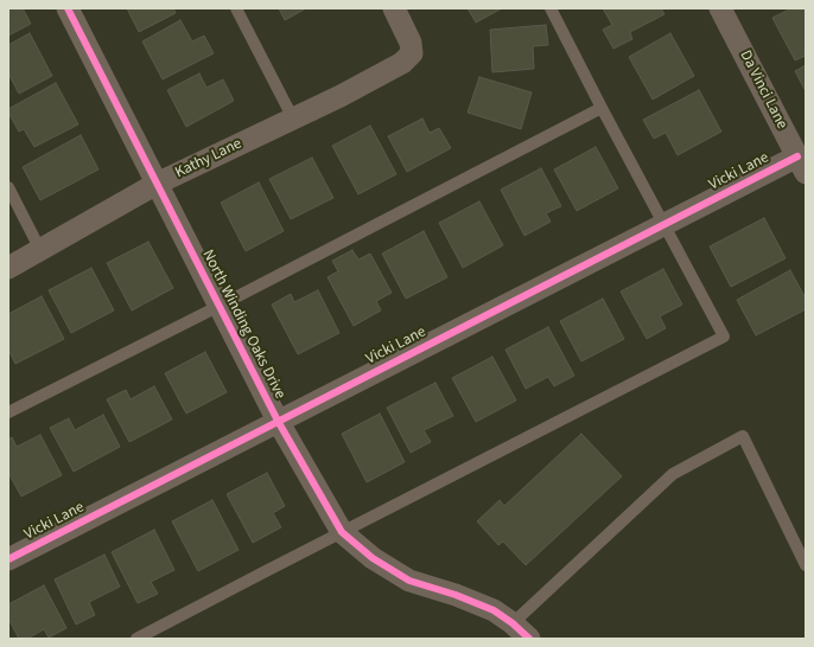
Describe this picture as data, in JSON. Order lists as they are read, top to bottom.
{
  "streets": {
    "street": [
      "Da Vinci Lane",
      "Kathy Lane",
      "Vicki Lane",
      "North Winding Oaks Drive"
    ]
  },
  "crossings": [
    ["Da Vinci Lane", "Vicki Lane"],
    ["Kathy Lane", "North Winding Oaks Drive"],
    ["Vicki Lane", "North Winding Oaks Drive"]
  ]
}
